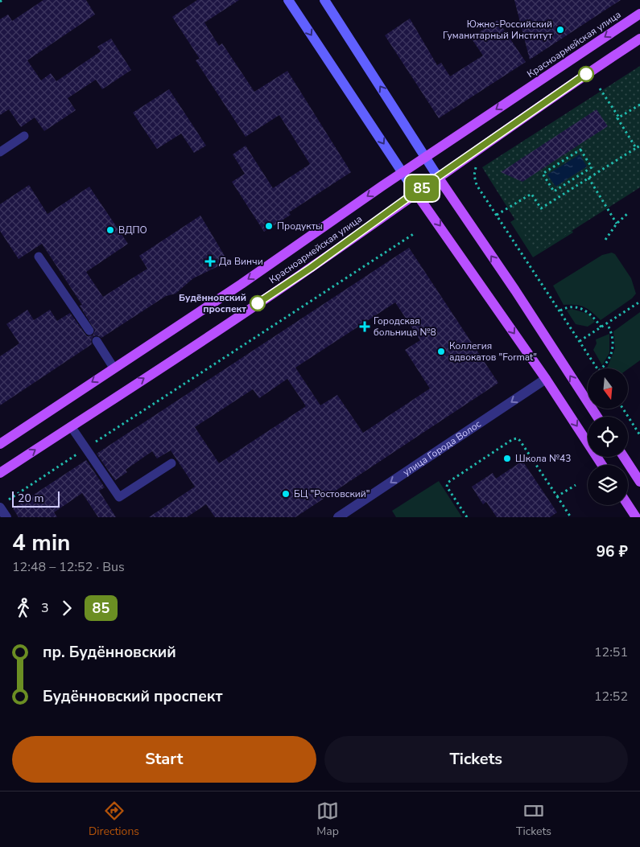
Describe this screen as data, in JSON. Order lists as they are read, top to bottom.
{
  "streets": {
    "main road": ["Красноармейская улица"],
    "street": ["улица Города Волос"]
  },
  "one_way": ["улица Города Волос"],
  "places": {
    "other": [
      "Южно-Российский Гуманитарный Институт",
      "Продукты",
      "ВДПО",
      "Будённовский проспект",
      "Коллегия адвокатов \"Format\"",
      "Школа №43",
      "БЦ \"Ростовский\""
    ],
    "health": ["Да Винчи", "Городская больница №8"]
  },
  "lines": ["bus line 85"],
  "scale_bar": "20 m",
  "north": "bottom",
  "page": {
    "on_map": "85",
    "scale": "20 m",
    "heading": ["4 min", "12:48 – 12:52 · Bus", "96 ₽"],
    "legs": ["3", "85"],
    "list": [
      {
        "name": "пр. Будённовский",
        "value": "12:51"
      },
      {
        "name": "Будённовский проспект",
        "value": "12:52"
      }
    ],
    "buttons": ["Start", "Tickets"],
    "tabs": ["Directions", "Map", "Tickets"]
  }
}
